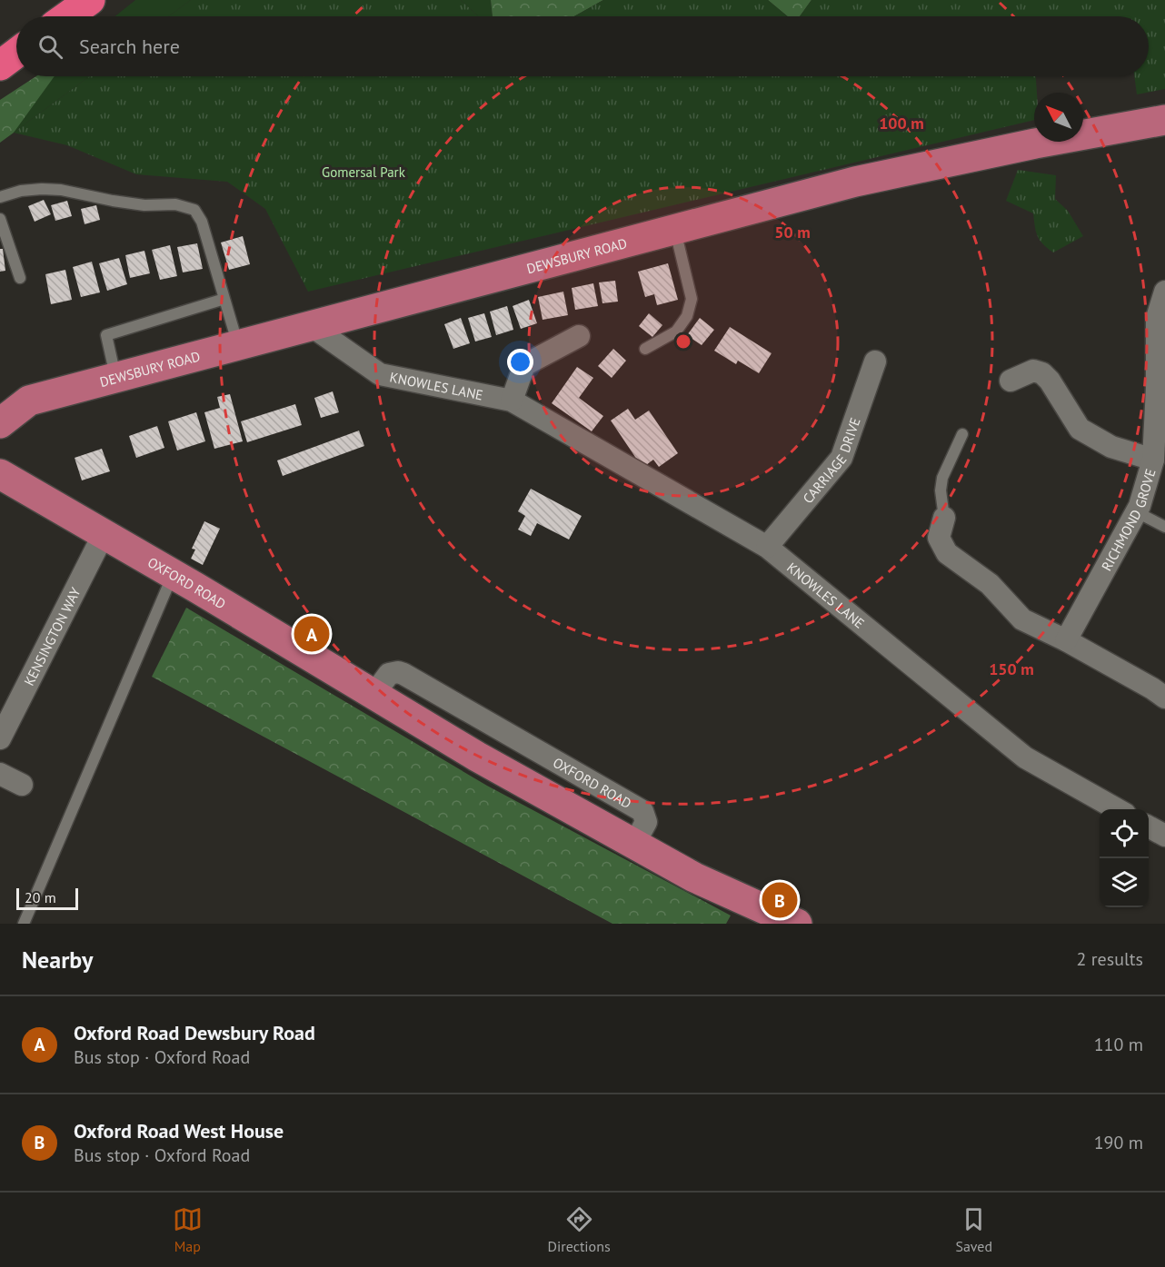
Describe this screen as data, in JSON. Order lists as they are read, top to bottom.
{
  "streets": {
    "main road": ["DEWSBURY ROAD", "OXFORD ROAD"],
    "street": [
      "KNOWLES LANE",
      "CARRIAGE DRIVE",
      "RICHMOND GROVE",
      "KENSINGTON WAY"
    ]
  },
  "crossings": [
    ["DEWSBURY ROAD", "KNOWLES LANE"],
    ["KNOWLES LANE", "CARRIAGE DRIVE"],
    ["OXFORD ROAD", "KENSINGTON WAY"]
  ],
  "parks": ["Gomersal Park"],
  "scale_bar": "20 m",
  "north": "top left",
  "page": {
    "search": "Search here",
    "pins": ["A", "B"],
    "scale": "20 m",
    "heading": ["Nearby", "2 results"],
    "list": [
      {
        "mark": "A",
        "name": "Oxford Road Dewsbury Road",
        "note": "Bus stop · Oxford Road",
        "value": "110 m"
      },
      {
        "mark": "B",
        "name": "Oxford Road West House",
        "note": "Bus stop · Oxford Road",
        "value": "190 m"
      }
    ],
    "nav": ["Map", "Directions", "Saved"]
  },
  "rings": ["100 m", "50 m", "150 m"]
}
